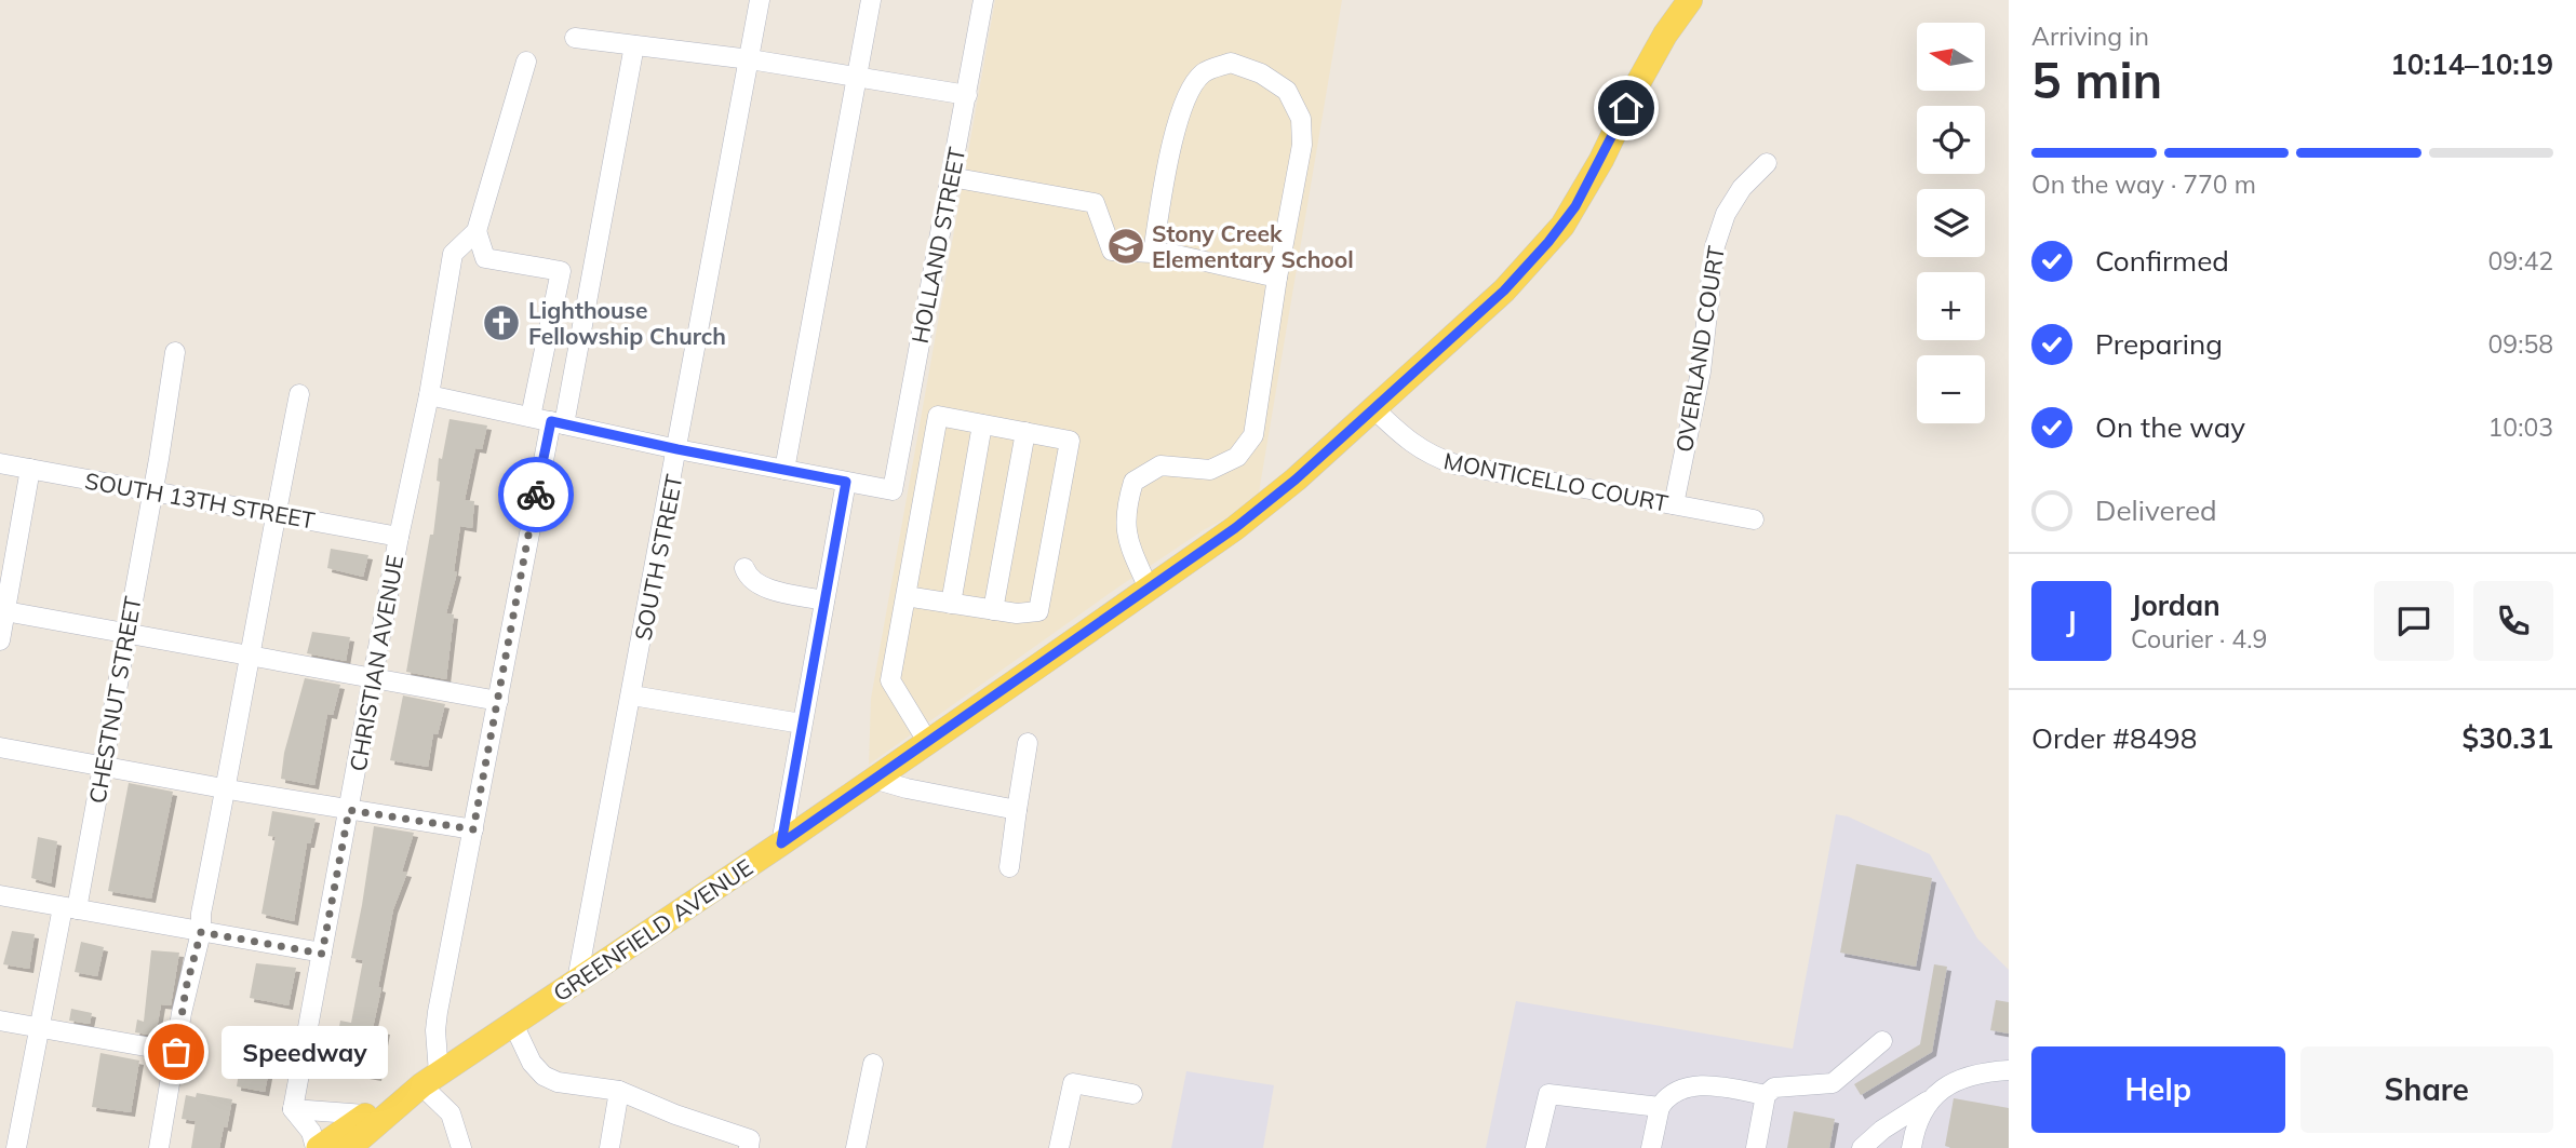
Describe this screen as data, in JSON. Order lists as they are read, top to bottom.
{
  "streets": {
    "main road": ["GREENFIELD AVENUE"],
    "street": [
      "HOLLAND STREET",
      "OVERLAND COURT",
      "MONTICELLO COURT",
      "SOUTH 13TH STREET",
      "SOUTH STREET",
      "CHRISTIAN AVENUE",
      "CHESTNUT STREET"
    ]
  },
  "crossings": [
    ["OVERLAND COURT", "MONTICELLO COURT"],
    ["MONTICELLO COURT", "GREENFIELD AVENUE"],
    ["SOUTH 13TH STREET", "CHRISTIAN AVENUE"],
    ["SOUTH 13TH STREET", "CHESTNUT STREET"],
    ["SOUTH STREET", "GREENFIELD AVENUE"]
  ],
  "places": {
    "school or university": ["Stony Creek Elementary School"],
    "church": ["Lighthouse Fellowship Church"],
    "other": ["Speedway"]
  },
  "north": "left",
  "page": {
    "heading": ["5 min", "Arriving in", "10:14–10:19"],
    "panel": [
      "Jordan",
      "Courier · 4.9",
      "Order #8498",
      "$30.31"
    ],
    "map_buttons": ["+", "−"],
    "bar": "On the way · 770 m",
    "list": [
      ["Confirmed", "09:42"],
      ["Preparing", "09:58"],
      ["On the way", "10:03"],
      "Delivered"
    ],
    "round": "J",
    "bubble": "Speedway",
    "buttons": ["Help", "Share"]
  }
}
